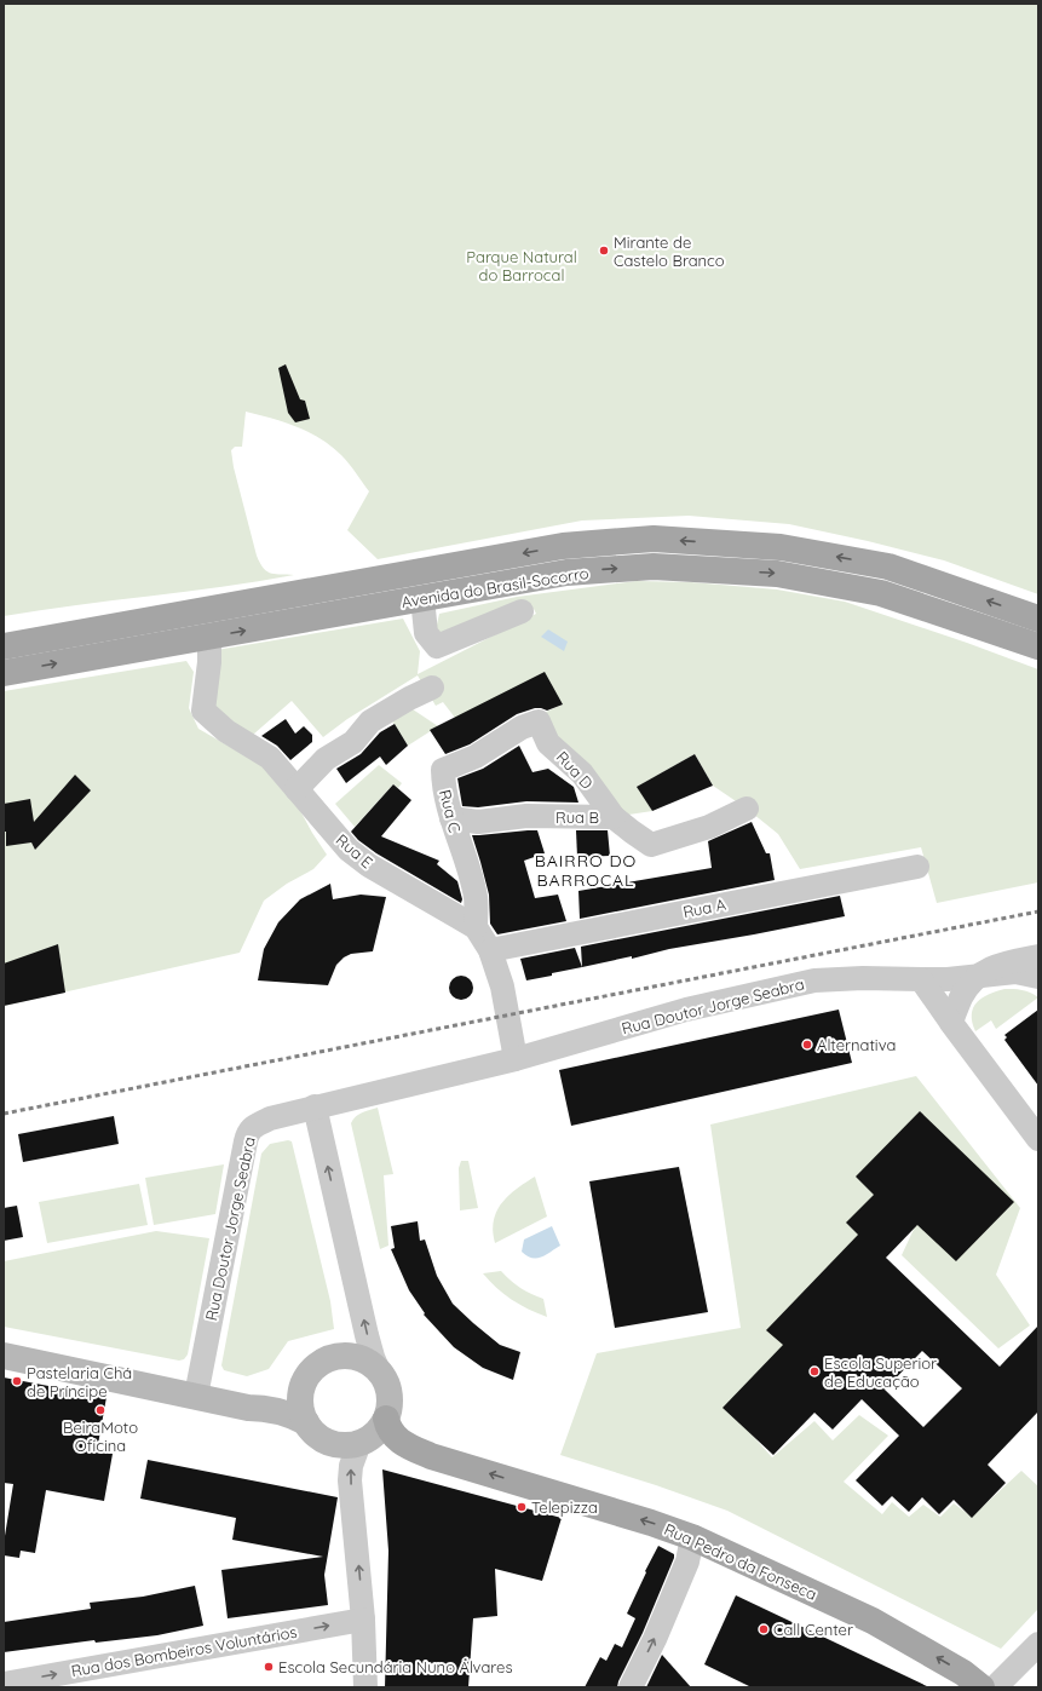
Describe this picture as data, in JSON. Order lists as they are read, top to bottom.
{
  "streets": {
    "main road": ["Avenida do Brasil-Socorro", "Rua Pedro da Fonseca"],
    "street": [
      "Rua D",
      "Rua C",
      "Rua B",
      "Rua E",
      "Rua A",
      "Rua Doutor Jorge Seabra",
      "Rua dos Bombeiros Voluntários"
    ]
  },
  "crossings": [
    ["Avenida do Brasil-Socorro", "Rua E"],
    ["Rua D", "Rua C"],
    ["Rua D", "Rua B"],
    ["Rua C", "Rua B"],
    ["Rua C", "Rua E"],
    ["Rua E", "Rua A"],
    ["Rua E", "Rua Doutor Jorge Seabra"]
  ],
  "one_way": ["Rua Pedro da Fonseca", "Rua dos Bombeiros Voluntários"],
  "districts": ["BAIRRO DO BARROCAL"],
  "parks": ["Parque Natural do Barrocal"],
  "places": [
    "Mirante de Castelo Branco",
    "Alternativa",
    "Escola Superior de Educação",
    "Pastelaria Chá de Príncipe",
    "BeiraMoto Oficina",
    "Telepizza",
    "Call Center",
    "Escola Secundária Nuno Álvares"
  ]
}
